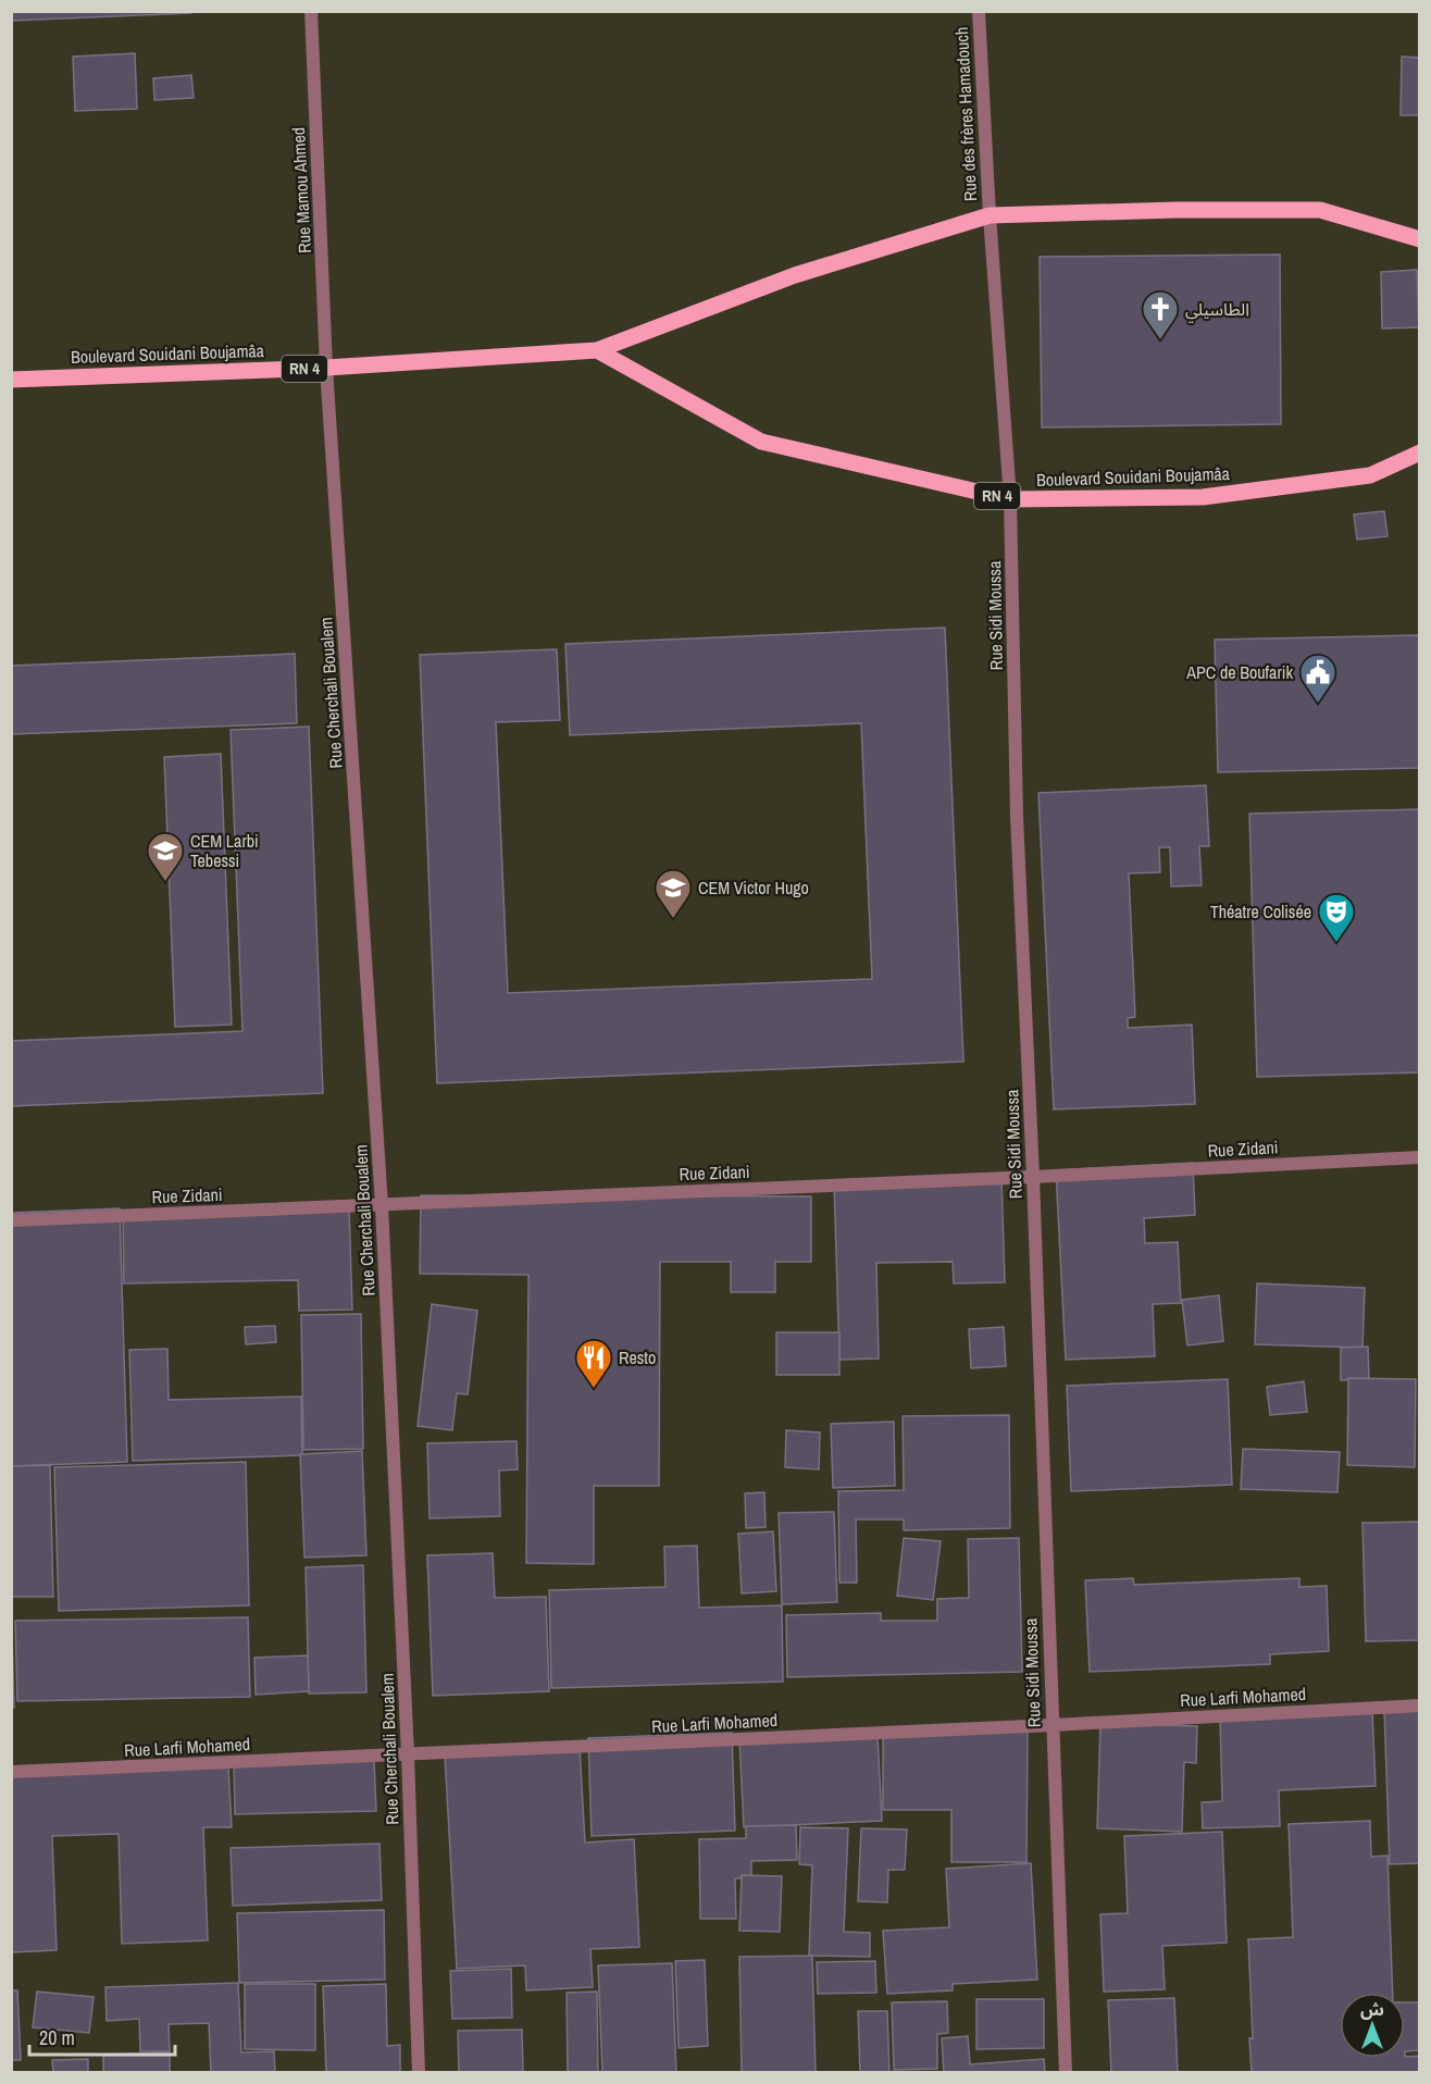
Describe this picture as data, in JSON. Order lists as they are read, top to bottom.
{
  "streets": {
    "main road": ["Boulevard Souidani Boujamâa", "RN 4"],
    "street": [
      "Rue des frères Hamadouch",
      "Rue Mamou Ahmed",
      "Rue Sidi Moussa",
      "Rue Cherchali Boualem",
      "Rue Zidani",
      "Rue Larfi Mohamed"
    ]
  },
  "crossings": [
    ["Rue des frères Hamadouch", "Boulevard Souidani Boujamâa"],
    ["Rue des frères Hamadouch", "Rue Sidi Moussa"],
    ["Rue Mamou Ahmed", "Boulevard Souidani Boujamâa"],
    ["Rue Mamou Ahmed", "Rue Cherchali Boualem"],
    ["Boulevard Souidani Boujamâa", "Rue Sidi Moussa"],
    ["Boulevard Souidani Boujamâa", "Rue Cherchali Boualem"],
    ["Rue Sidi Moussa", "Rue Zidani"],
    ["Rue Sidi Moussa", "Rue Larfi Mohamed"],
    ["Rue Cherchali Boualem", "Rue Zidani"],
    ["Rue Cherchali Boualem", "Rue Larfi Mohamed"]
  ],
  "places": {
    "church": ["الطاسيلي"],
    "public building": ["APC de Boufarik"],
    "school or university": ["CEM Larbi Tebessi", "CEM Victor Hugo"],
    "theatre": ["Théatre Colisée"],
    "restaurant": ["Resto"]
  },
  "scale_bar": "20 m",
  "north": "top"
}
